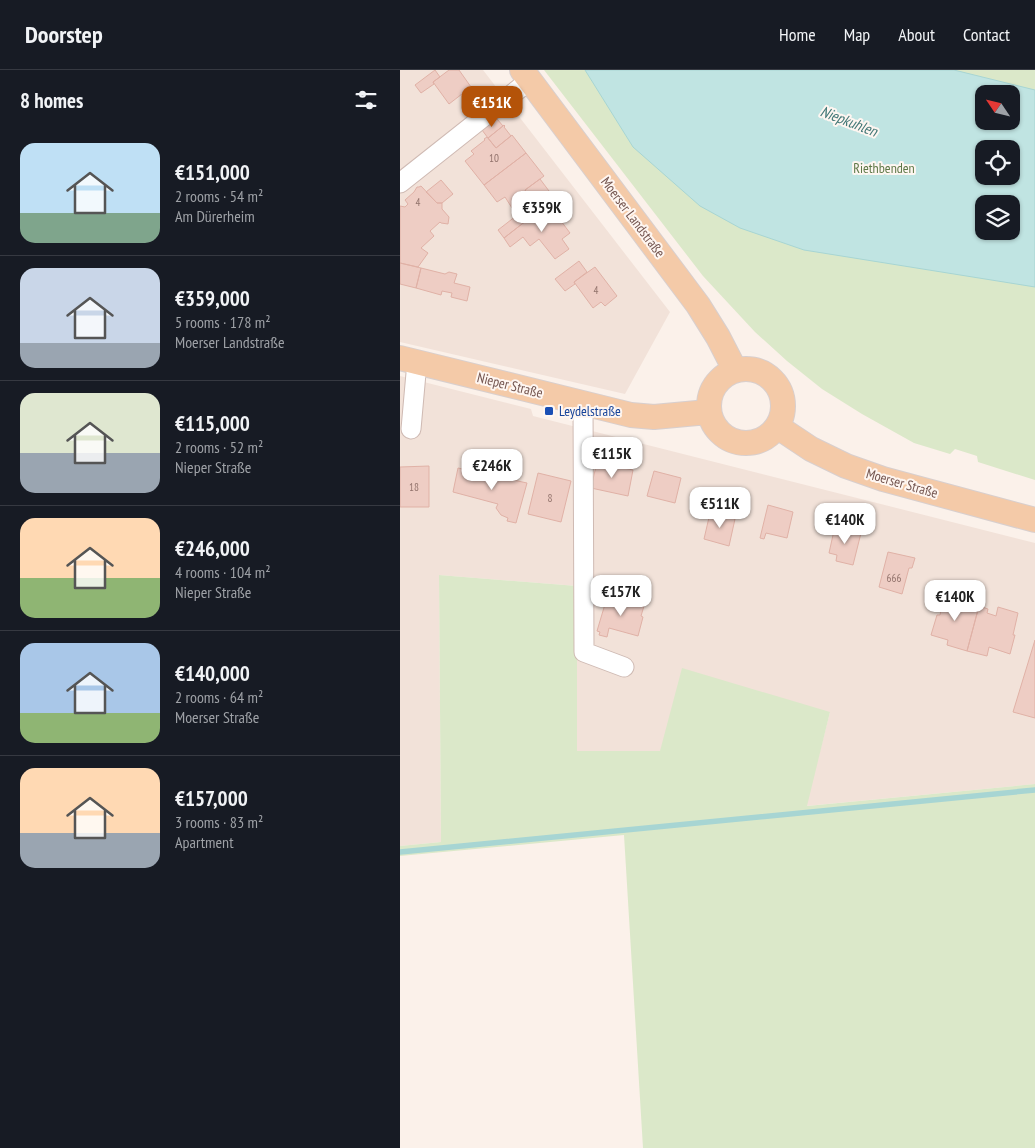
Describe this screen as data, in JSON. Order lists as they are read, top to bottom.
{
  "streets": {
    "main road": ["Moerser Landstraße", "Nieper Straße", "Moerser Straße"]
  },
  "crossings": [
    ["Moerser Landstraße", "Nieper Straße"],
    ["Moerser Landstraße", "Moerser Straße"],
    ["Nieper Straße", "Moerser Straße"]
  ],
  "water": ["Niepkuhlen"],
  "parks": ["Riethbenden"],
  "places": {
    "transit": ["Leydelstraße"]
  },
  "house_numbers": [
    "10",
    "4",
    "4",
    "18",
    "8",
    "666"
  ],
  "north": "top left",
  "page": {
    "header": "Doorstep",
    "nav": [
      "Home",
      "Map",
      "About",
      "Contact"
    ],
    "heading": "8 homes",
    "price": [
      "€151K",
      "€359K",
      "€115K",
      "€246K",
      "€511K",
      "€140K",
      "€157K",
      "€140K"
    ],
    "list": [
      {
        "name": "€151,000",
        "note": "2 rooms · 54 m² · Am Dürerheim"
      },
      {
        "name": "€359,000",
        "note": "5 rooms · 178 m² · Moerser Landstraße"
      },
      {
        "name": "€115,000",
        "note": "2 rooms · 52 m² · Nieper Straße"
      },
      {
        "name": "€246,000",
        "note": "4 rooms · 104 m² · Nieper Straße"
      },
      {
        "name": "€140,000",
        "note": "2 rooms · 64 m² · Moerser Straße"
      },
      {
        "name": "€157,000",
        "note": "3 rooms · 83 m² · Apartment"
      }
    ]
  }
}
